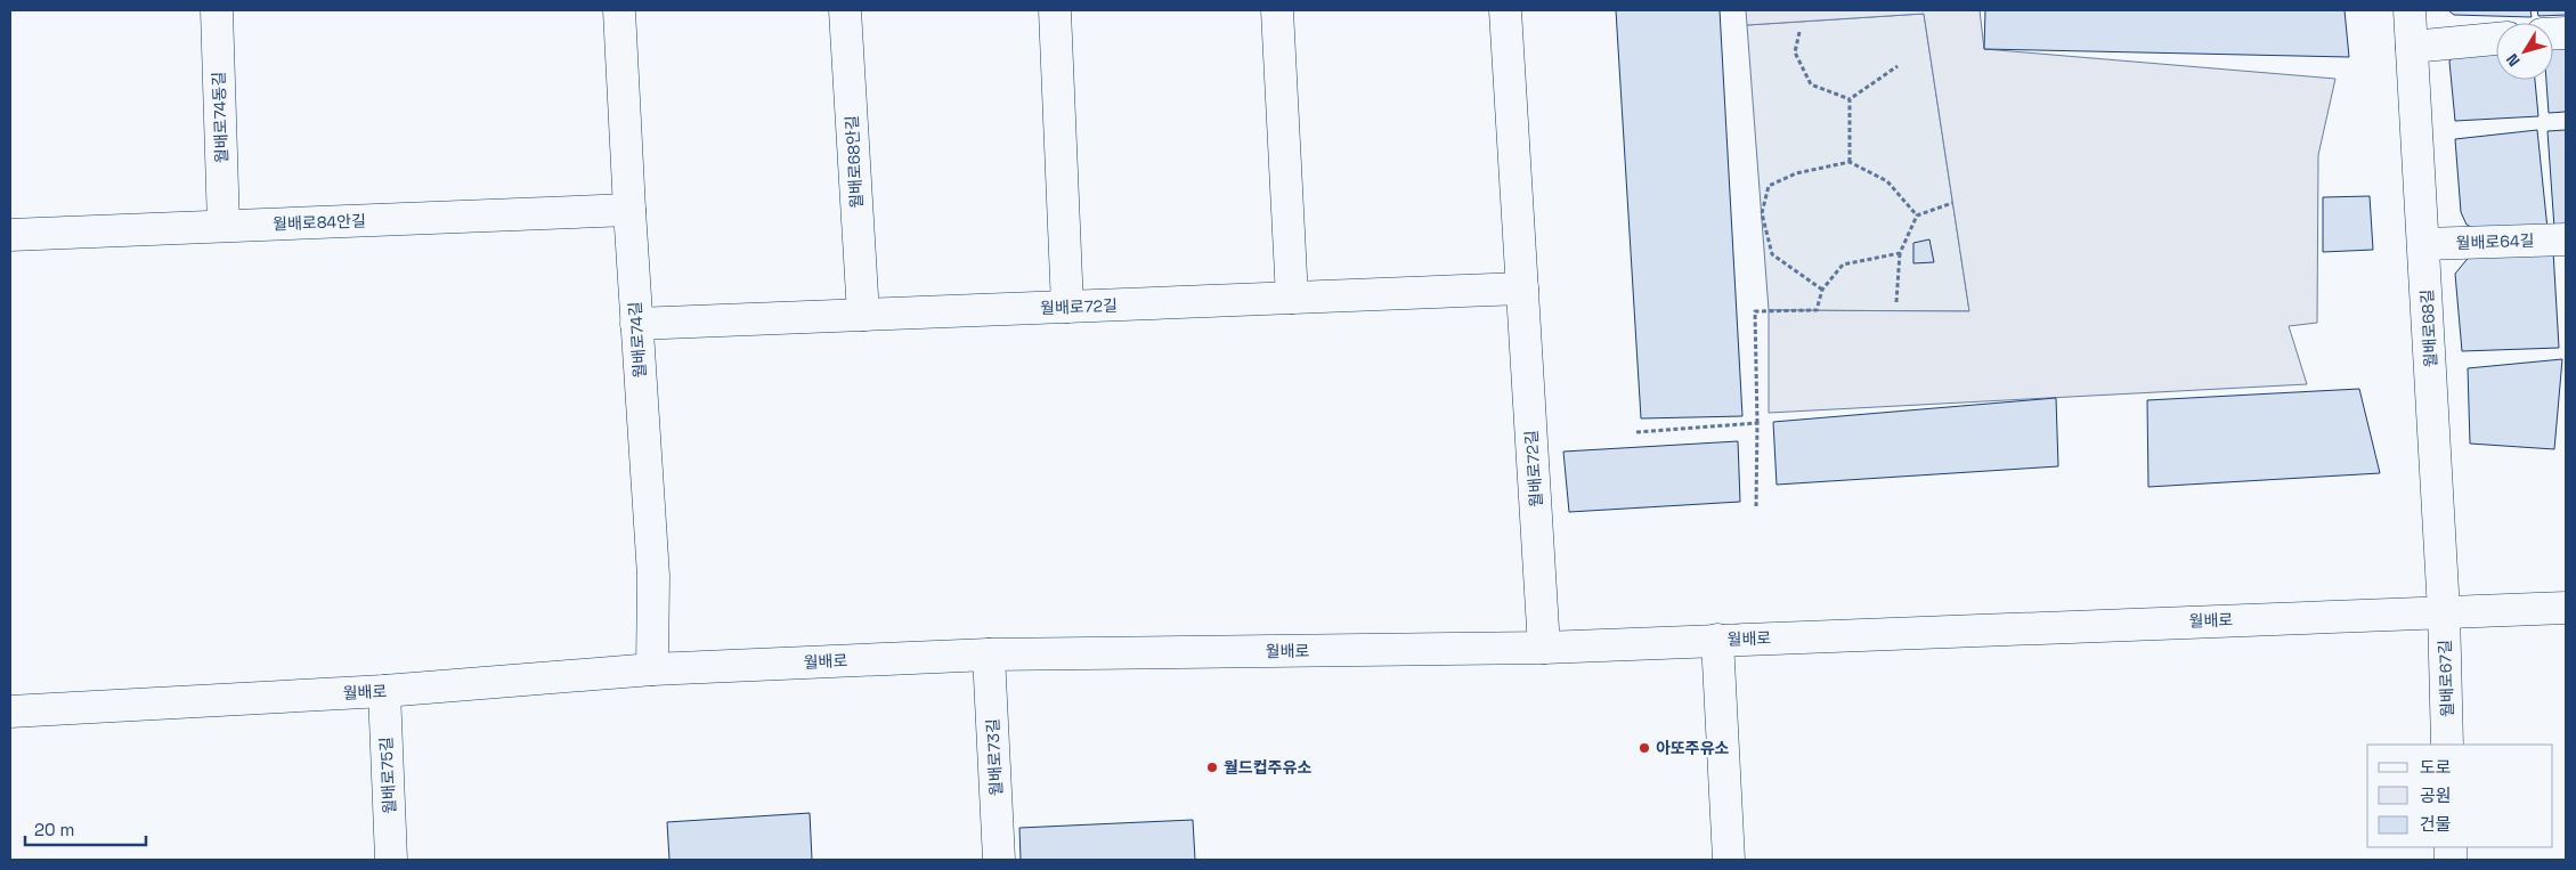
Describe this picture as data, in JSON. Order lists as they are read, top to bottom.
{
  "streets": {
    "street": [
      "월배로74동길",
      "월배로68안길",
      "월배로84안길",
      "월배로64길",
      "월배로72길",
      "월배로68길",
      "월배로74길",
      "월배로",
      "월배로67길",
      "월배로73길",
      "월배로75길"
    ]
  },
  "crossings": [
    ["월배로74동길", "월배로84안길"],
    ["월배로68안길", "월배로72길"],
    ["월배로84안길", "월배로74길"],
    ["월배로64길", "월배로68길"],
    ["월배로72길", "월배로74길"],
    ["월배로72길", "월배로"],
    ["월배로68길", "월배로"],
    ["월배로68길", "월배로67길"],
    ["월배로74길", "월배로"],
    ["월배로", "월배로67길"],
    ["월배로", "월배로73길"],
    ["월배로", "월배로75길"]
  ],
  "places": ["아또주유소", "월드컵주유소"],
  "legend": ["도로", "공원", "건물"],
  "scale_bar": "20 m",
  "north": "bottom left"
}
